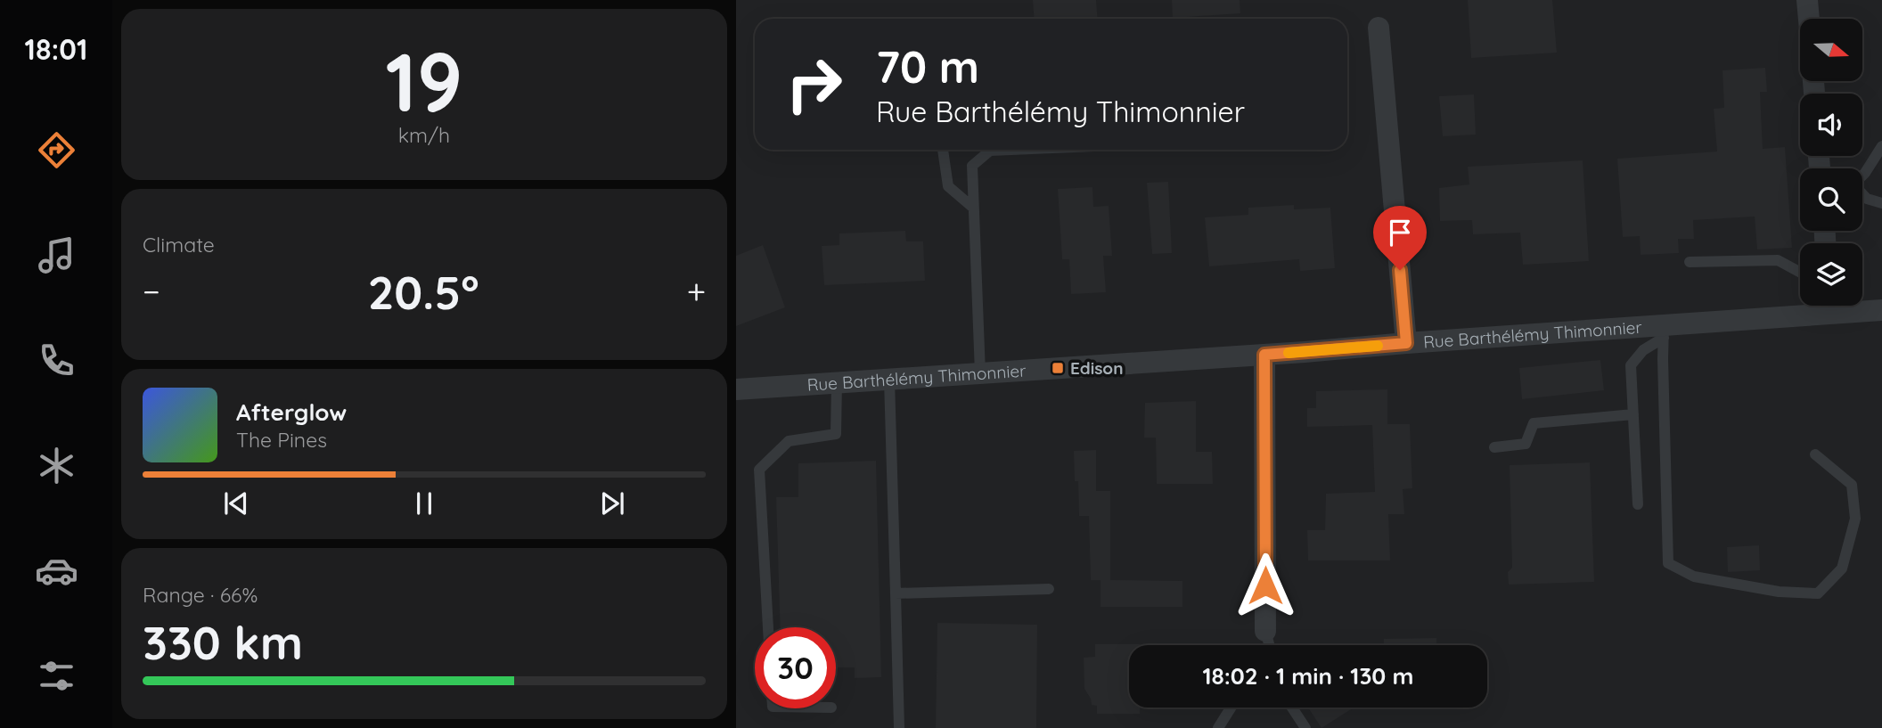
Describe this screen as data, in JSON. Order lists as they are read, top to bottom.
{
  "streets": {
    "street": ["Rue Barthélémy Thimonnier"]
  },
  "places": {
    "transit": ["Edison"]
  },
  "north": "right",
  "page": {
    "tabs": "18:01",
    "tile": [
      ["19", "km/h"],
      "Climate",
      ["Range · 66%", "330 km"]
    ],
    "turn": ["70 m", "Rue Barthélémy Thimonnier"],
    "heat": ["−", "20.5°", "+"],
    "song": ["Afterglow", "The Pines"],
    "limit": "30",
    "trip": "18:02 · 1 min · 130 m"
  }
}
